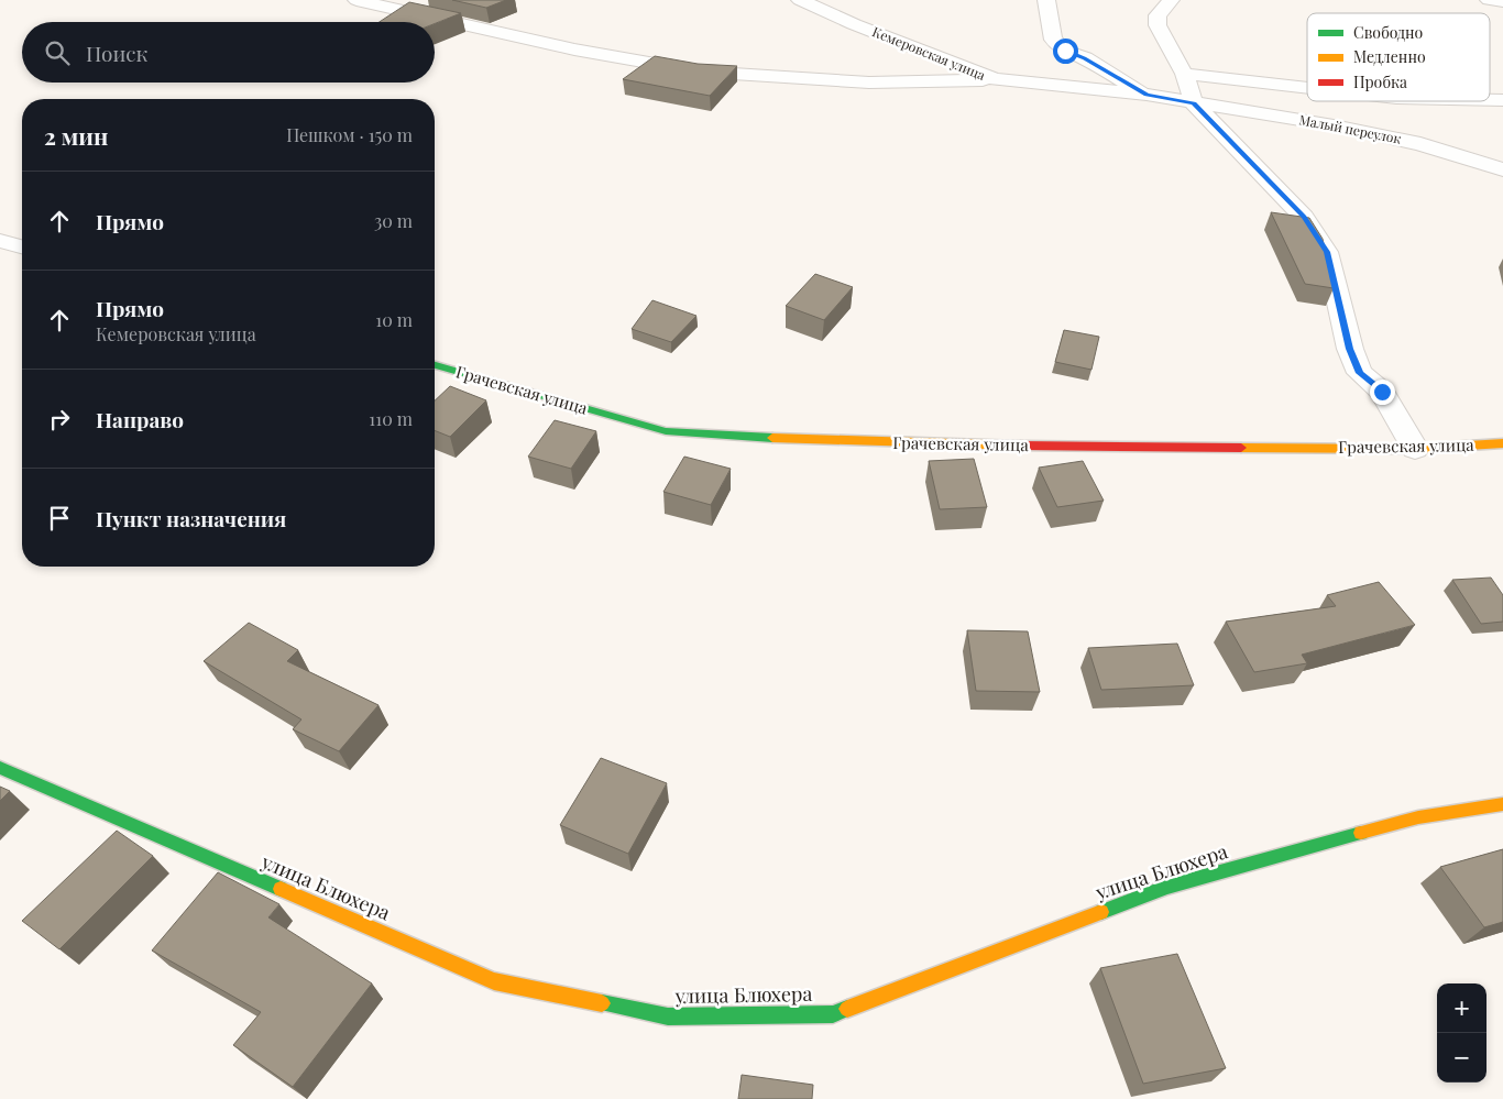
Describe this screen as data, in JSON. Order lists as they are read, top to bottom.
{
  "streets": {
    "street": [
      "Кемеровская улица",
      "Малый переулок",
      "Грачевская улица",
      "улица Блюхера"
    ]
  },
  "crossings": [
    ["Кемеровская улица", "Малый переулок"]
  ],
  "legend": ["Свободно", "Медленно", "Пробка"],
  "page": {
    "search": "Поиск",
    "heading": ["2 мин", "Пешком · 150 m"],
    "list": [
      ["Прямо", "30 m"],
      ["Прямо", "Кемеровская улица", "10 m"],
      ["Направо", "110 m"],
      "Пункт назначения"
    ],
    "map_buttons": ["+", "−"]
  }
}
